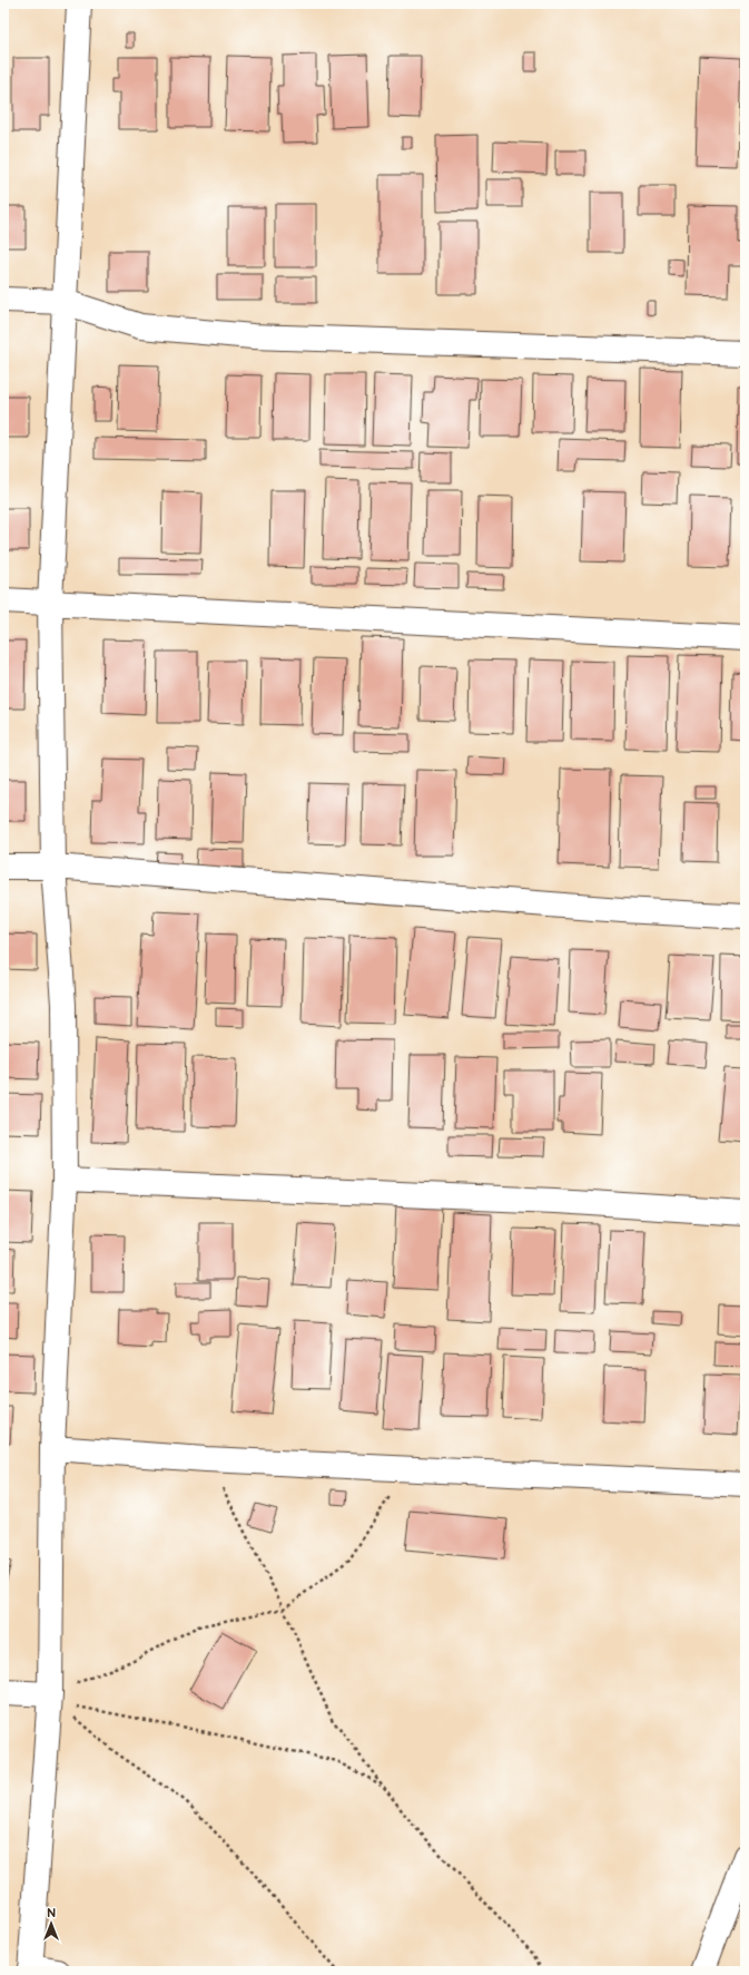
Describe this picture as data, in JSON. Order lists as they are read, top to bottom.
{
  "north": "top"
}
